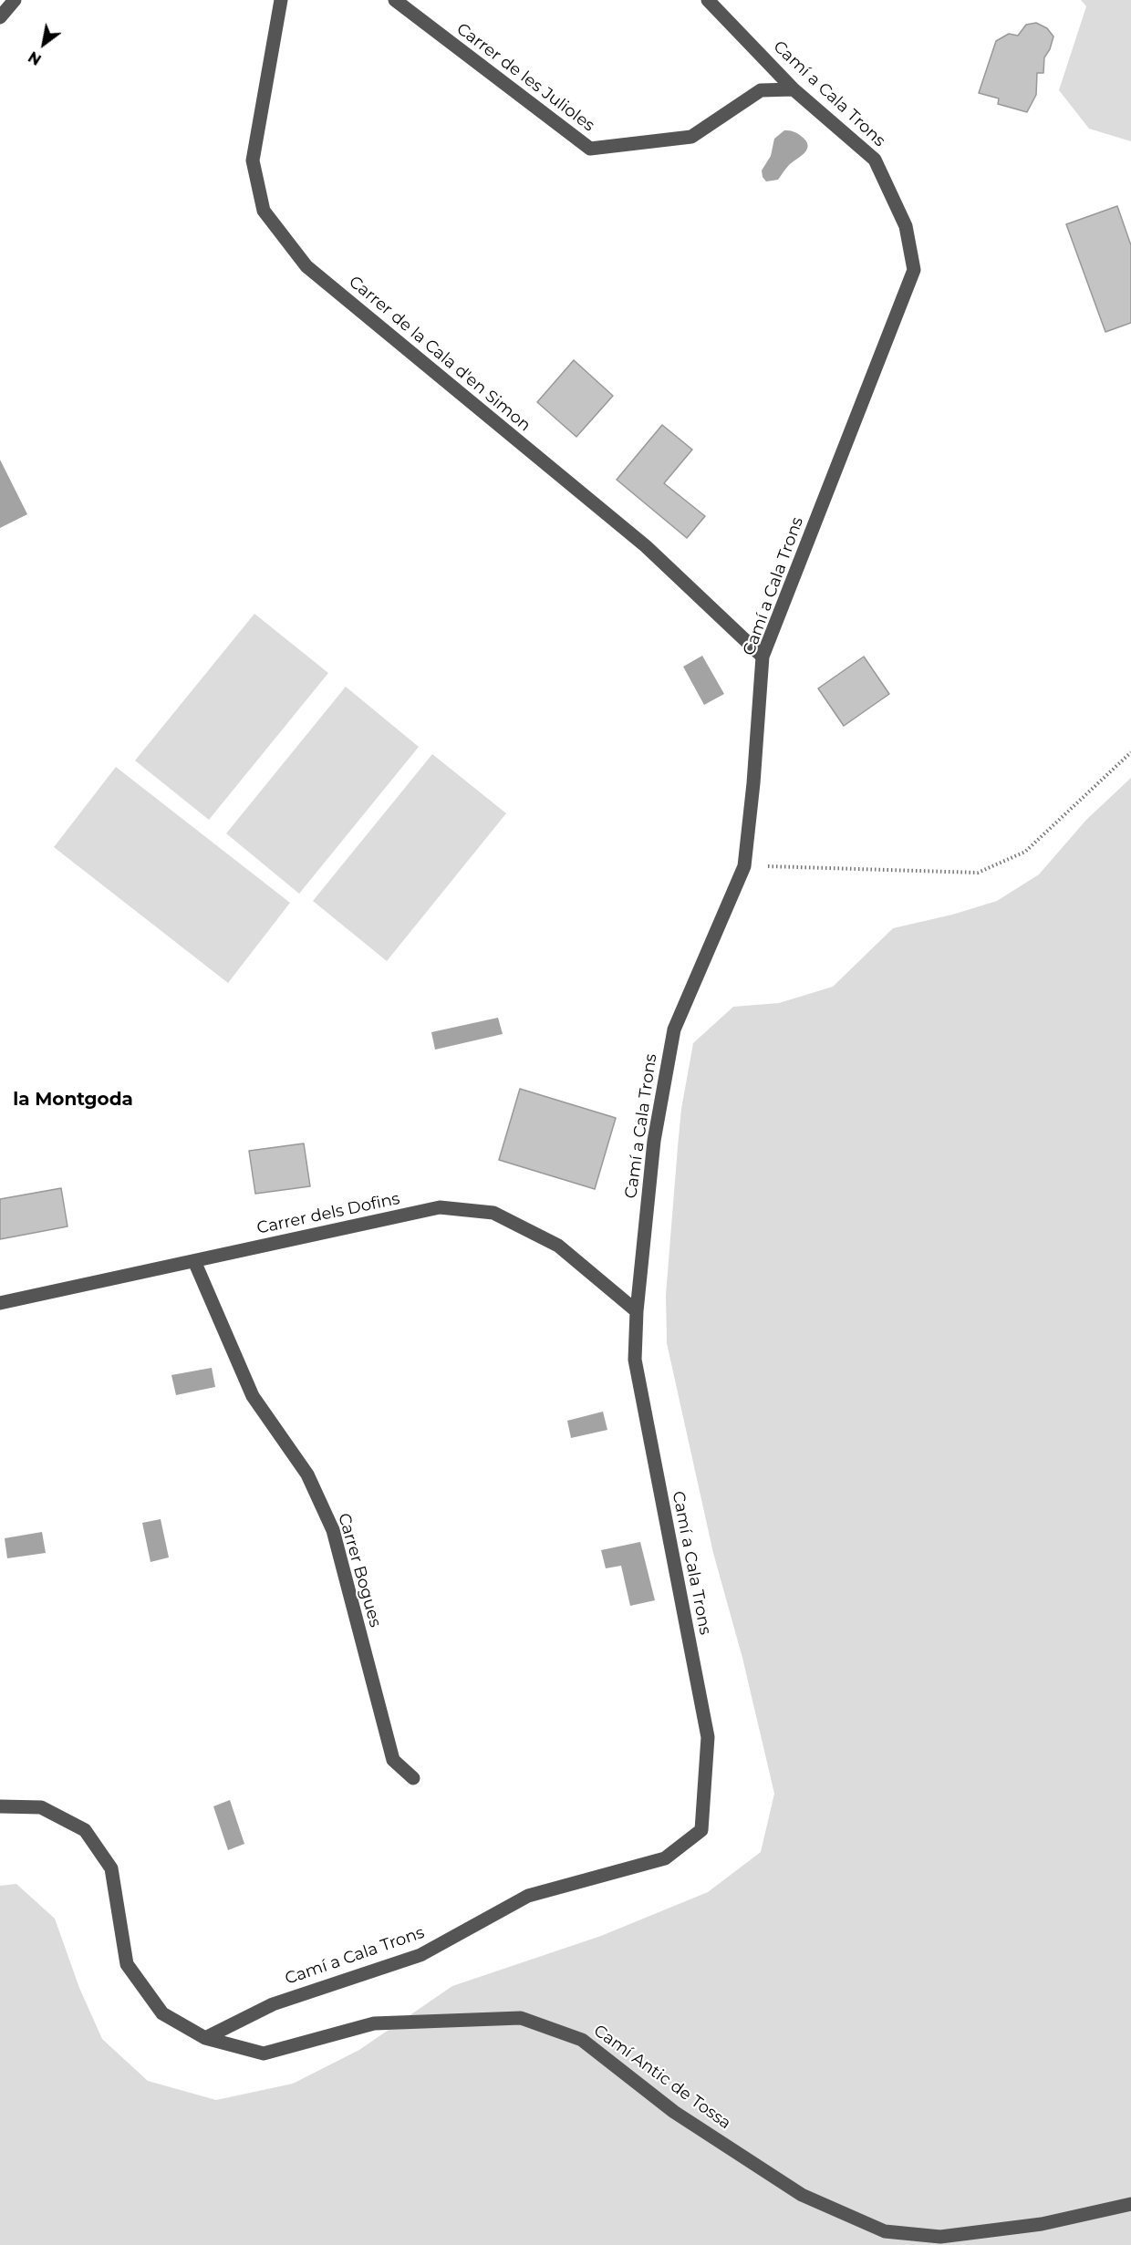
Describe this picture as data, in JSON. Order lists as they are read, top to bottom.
{
  "streets": {
    "street": [
      "Carrer de les Julioles",
      "Camí a Cala Trons",
      "Carrer de la Cala d'en Simon",
      "Carrer dels Dofins",
      "Carrer Bogues",
      "Camí Antic de Tossa"
    ]
  },
  "crossings": [
    ["Carrer de les Julioles", "Camí a Cala Trons"],
    ["Camí a Cala Trons", "Carrer de la Cala d'en Simon"],
    ["Camí a Cala Trons", "Carrer dels Dofins"],
    ["Camí a Cala Trons", "Camí Antic de Tossa"],
    ["Carrer dels Dofins", "Carrer Bogues"]
  ],
  "districts": ["la Montgoda"],
  "north": "bottom left"
}
